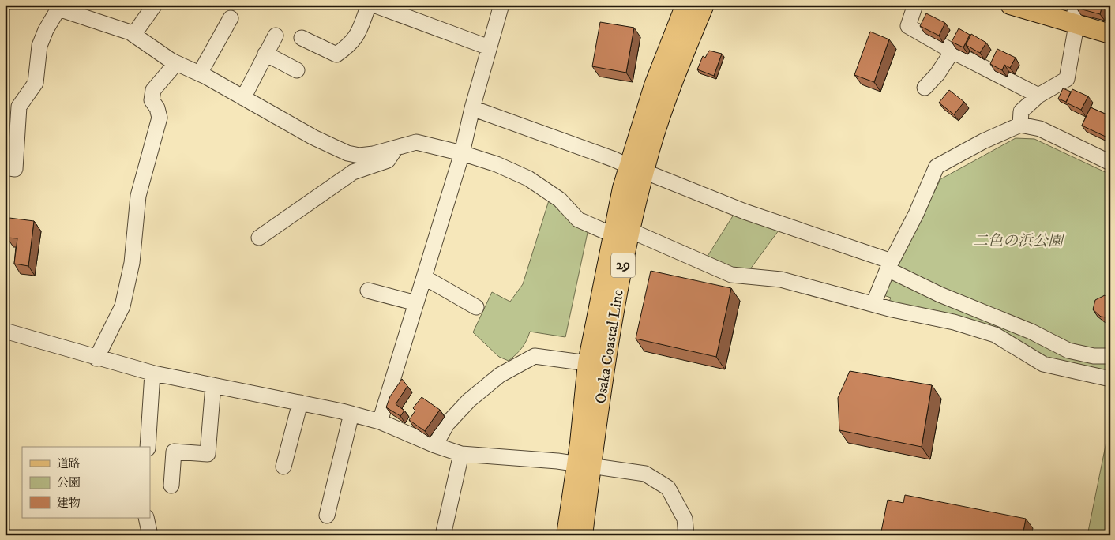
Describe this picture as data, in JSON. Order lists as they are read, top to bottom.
{
  "streets": {
    "main road": ["29", "Osaka Coastal Line"]
  },
  "parks": ["二色の浜公園"],
  "legend": ["道路", "公園", "建物"]
}
